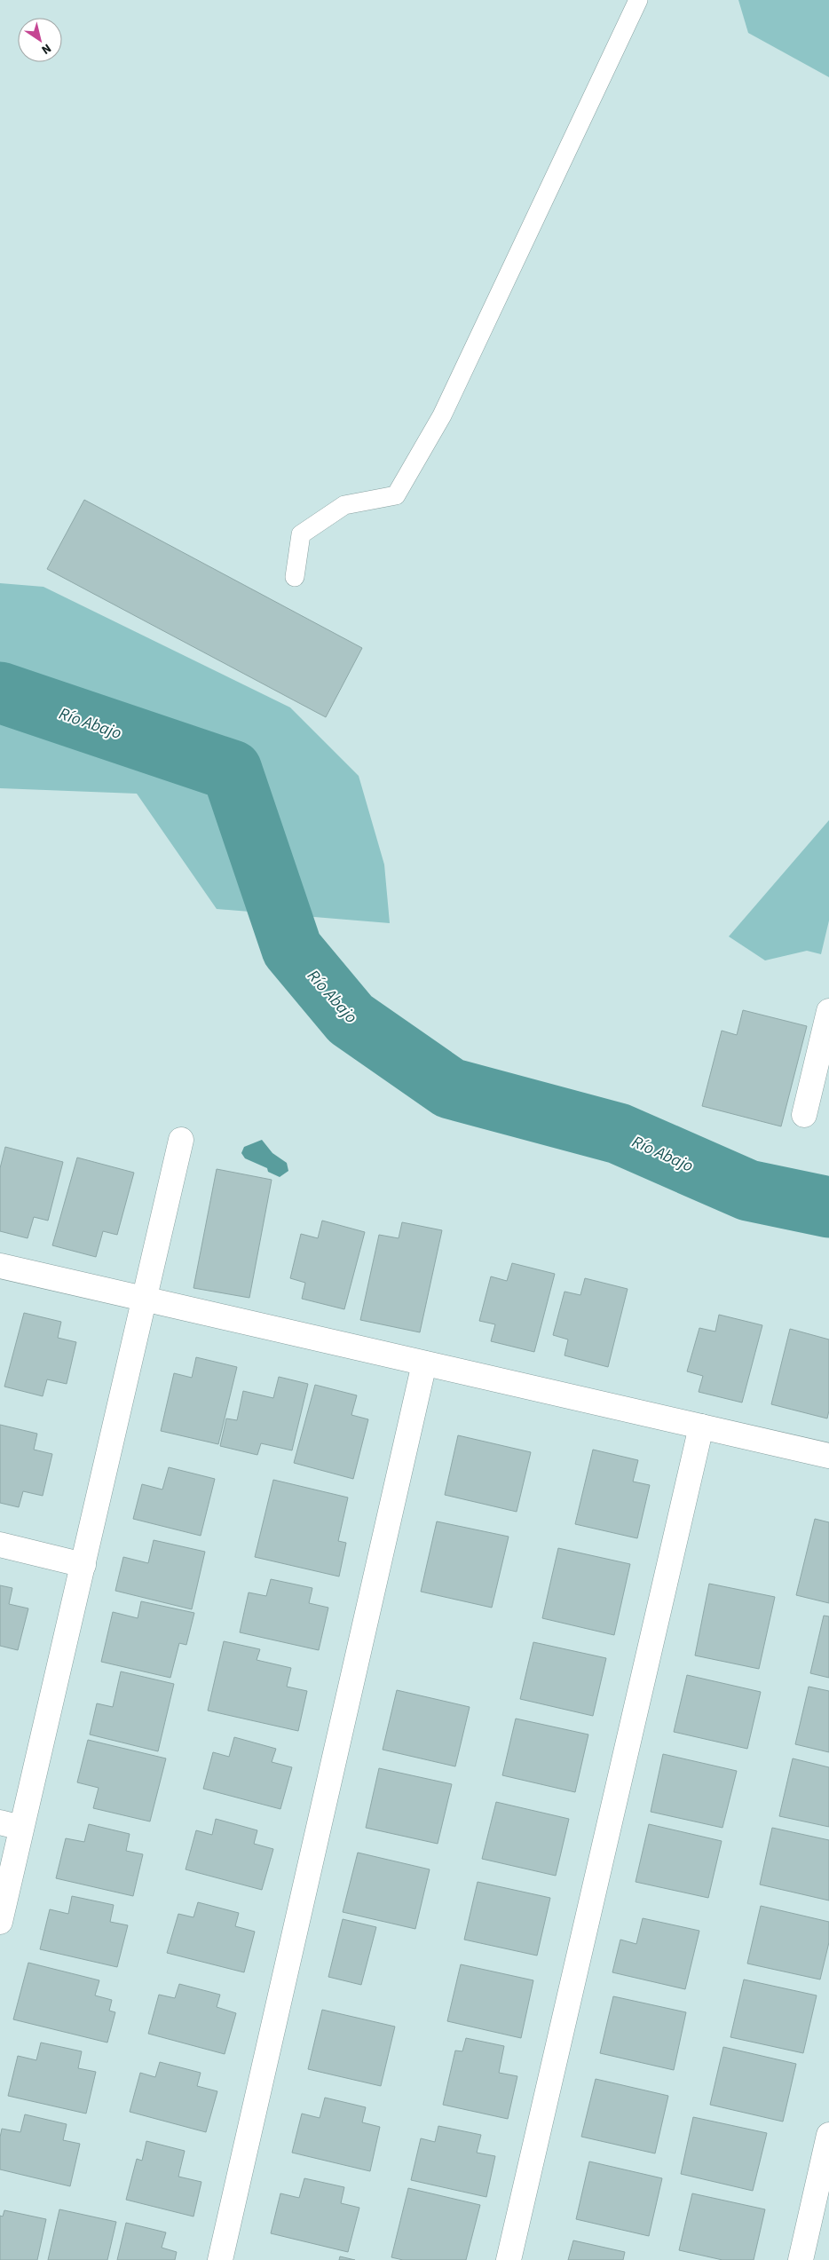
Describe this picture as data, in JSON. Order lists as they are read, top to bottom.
{
  "water": ["Río Abajo"],
  "north": "bottom right"
}
